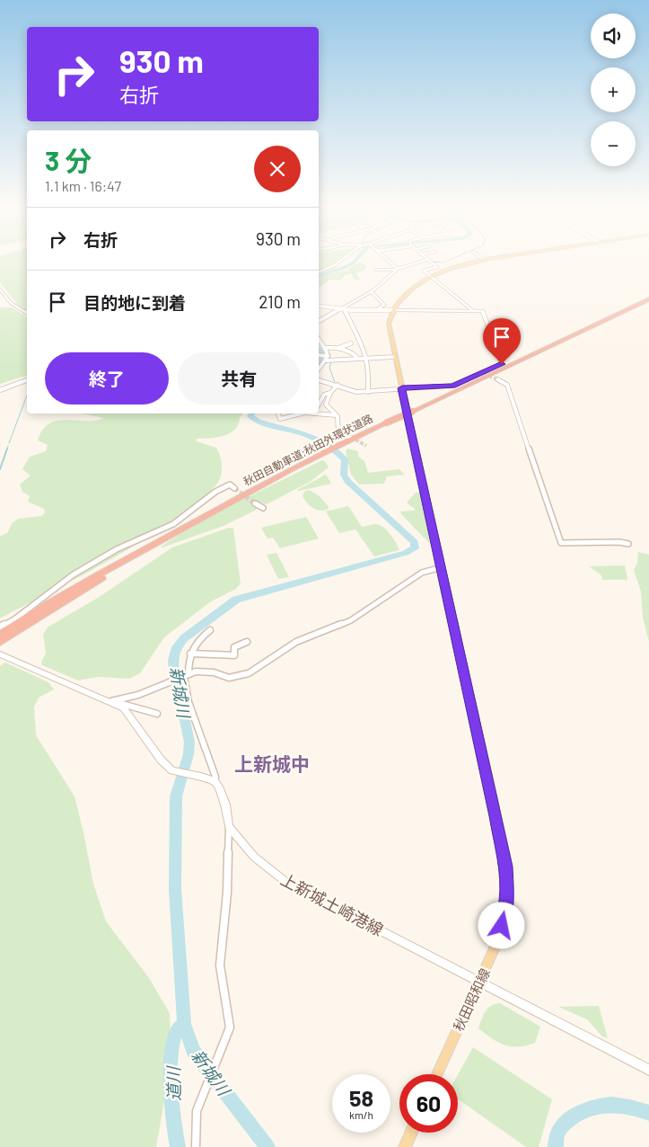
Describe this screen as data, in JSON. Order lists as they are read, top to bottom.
{
  "streets": {
    "highway": ["秋田自動車道;秋田外環状道路"],
    "main road": ["上新城土崎港線", "秋田昭和線"]
  },
  "crossings": [
    ["上新城土崎港線", "秋田昭和線"]
  ],
  "districts": ["上新城中"],
  "water": ["新城川", "道川"],
  "page": {
    "map_buttons": ["+", "−"],
    "turn": ["930 m", "右折"],
    "heading": ["3 分", "1.1 km · 16:47"],
    "list": [
      {
        "name": "右折",
        "value": "930 m"
      },
      {
        "name": "目的地に到着",
        "value": "210 m"
      }
    ],
    "buttons": ["終了", "共有"],
    "speed": "58 km/h",
    "limit": "60"
  }
}
